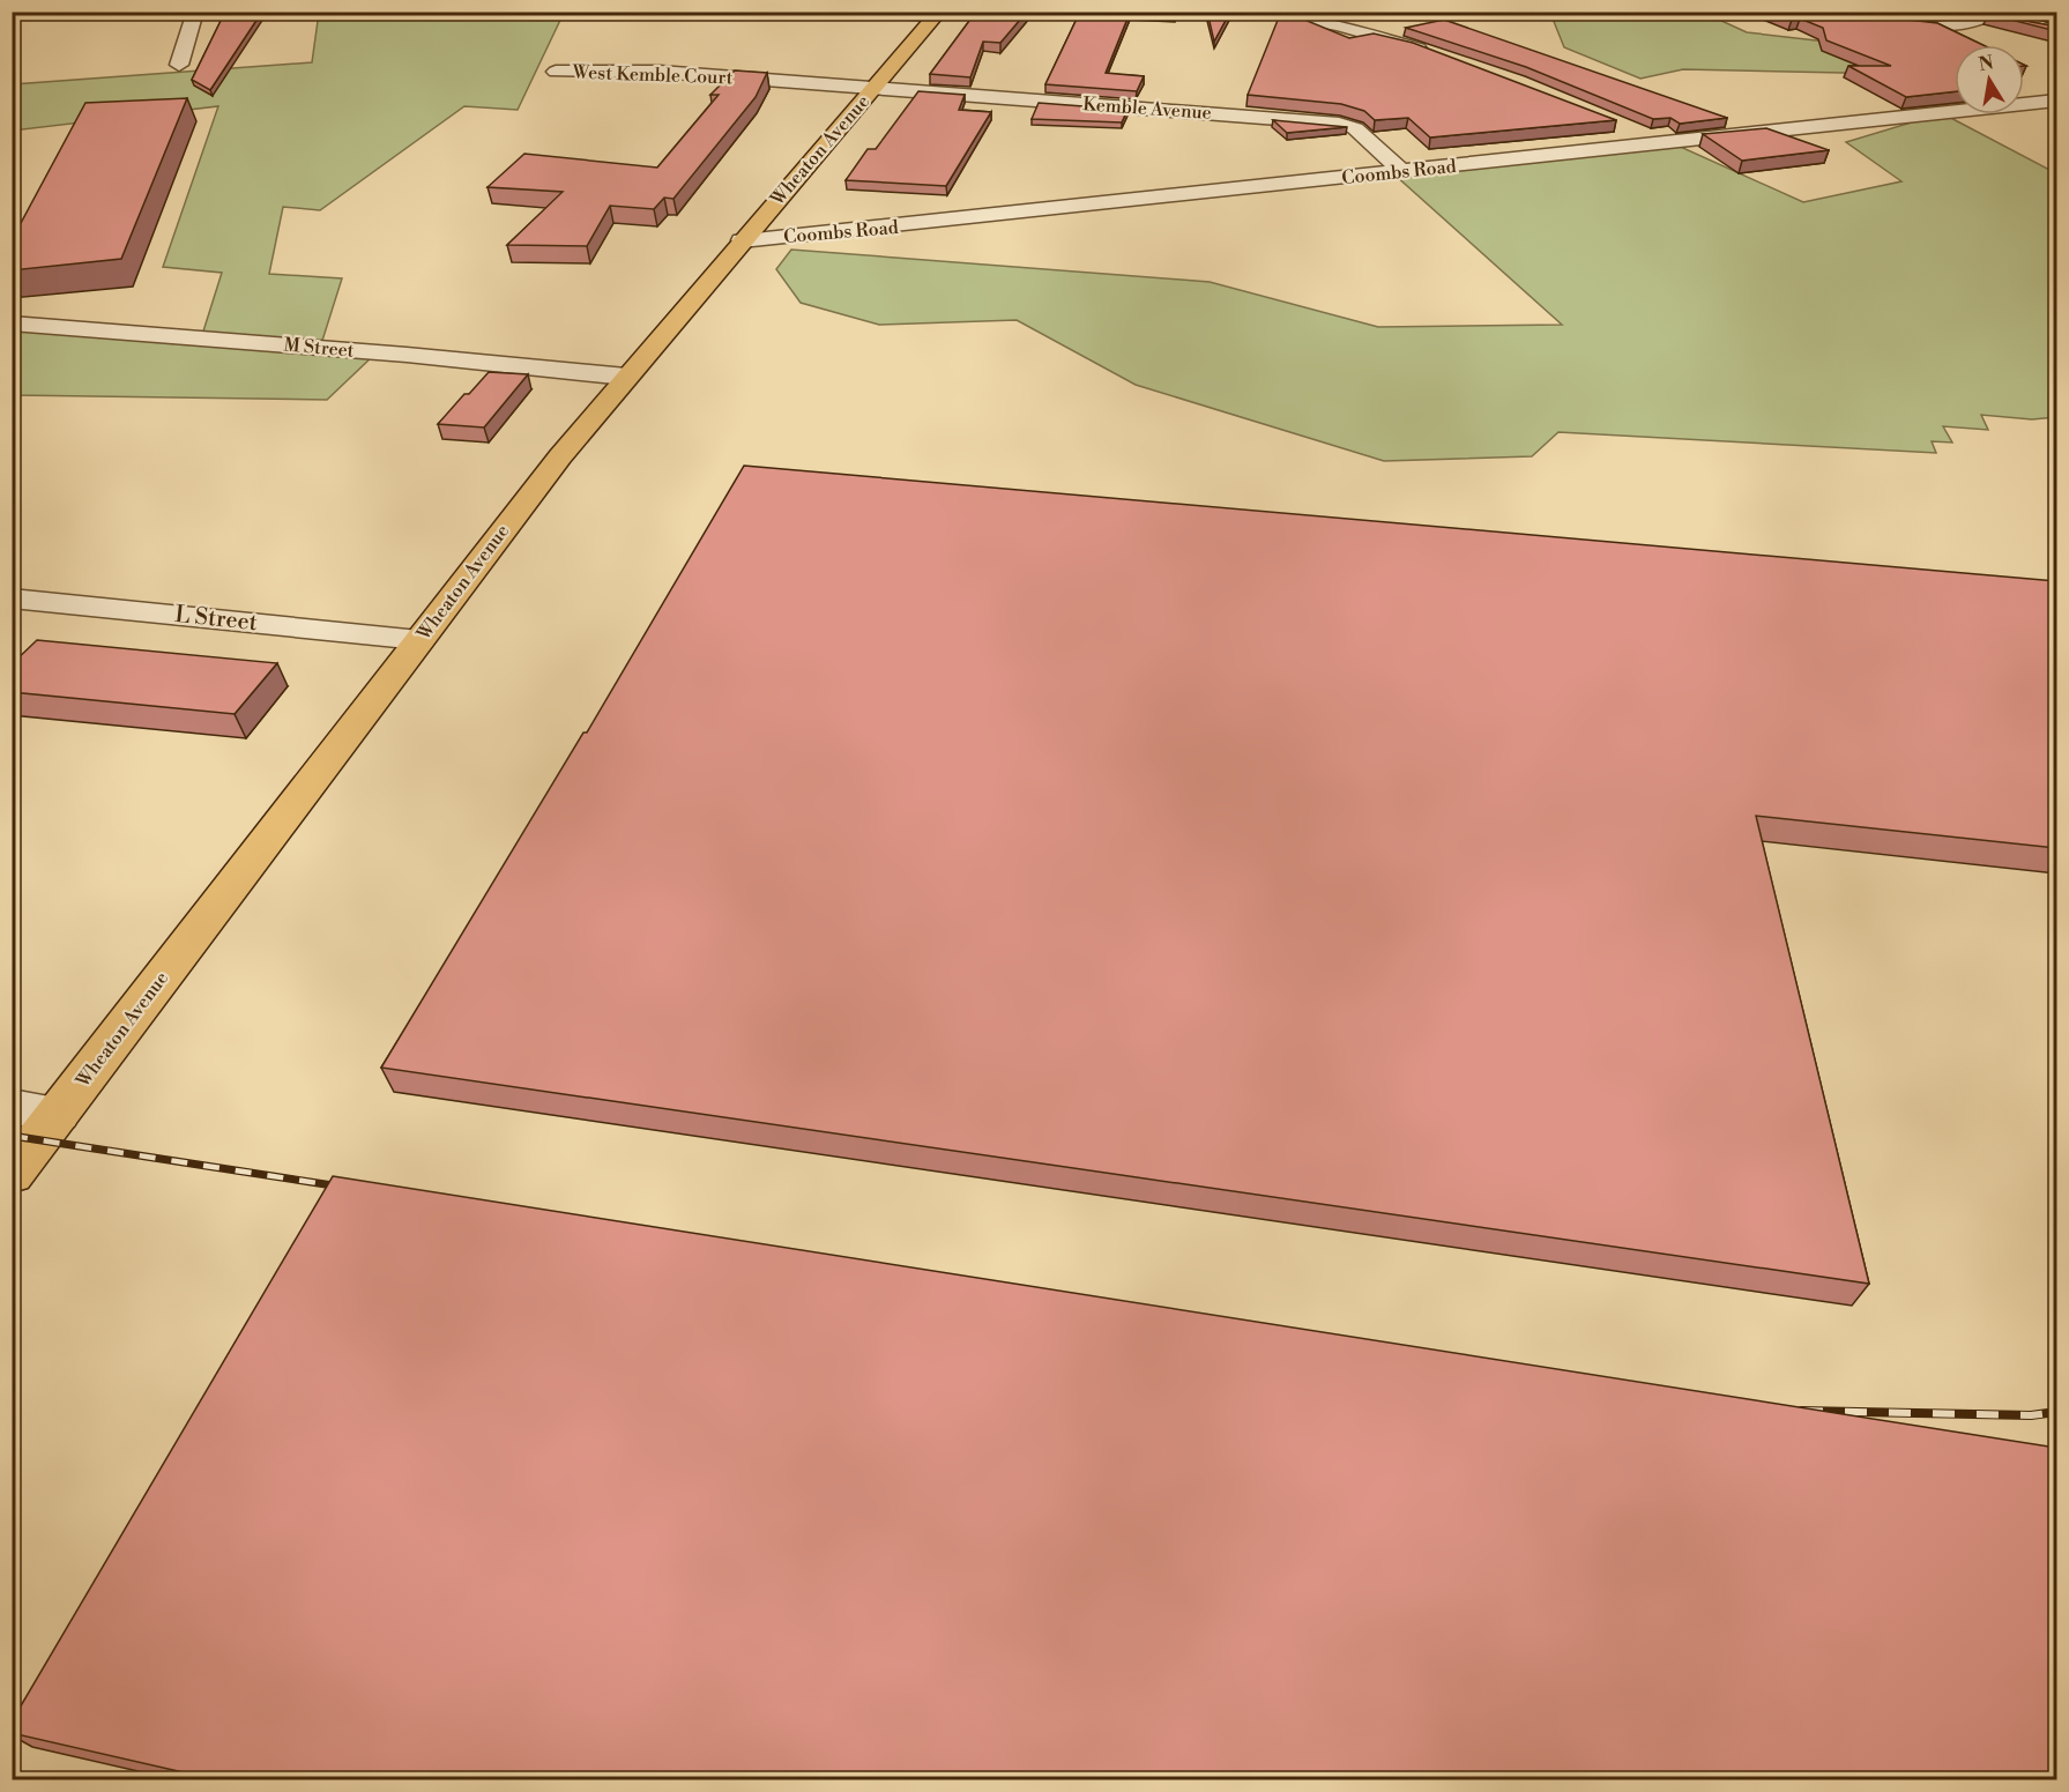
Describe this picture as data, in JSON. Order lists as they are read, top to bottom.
{
  "streets": {
    "main road": ["Wheaton Avenue"],
    "street": [
      "West Kemble Court",
      "Kemble Avenue",
      "Coombs Road",
      "M Street",
      "L Street"
    ]
  },
  "crossings": [
    ["West Kemble Court", "Kemble Avenue"],
    ["West Kemble Court", "Wheaton Avenue"],
    ["Kemble Avenue", "Wheaton Avenue"],
    ["Kemble Avenue", "Coombs Road"],
    ["Wheaton Avenue", "Coombs Road"],
    ["Wheaton Avenue", "M Street"],
    ["Wheaton Avenue", "L Street"]
  ],
  "north": "top"
}
